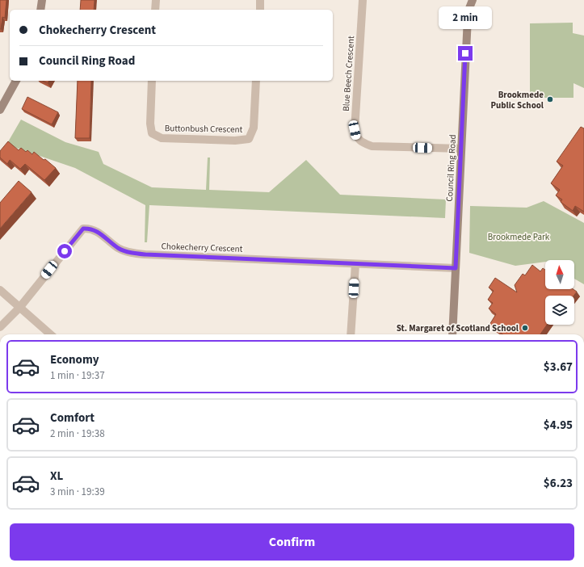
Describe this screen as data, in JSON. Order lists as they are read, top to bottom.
{
  "streets": {
    "street": [
      "Blue Beech Crescent",
      "Buttonbush Crescent",
      "Council Ring Road",
      "Chokecherry Crescent"
    ]
  },
  "crossings": [
    ["Blue Beech Crescent", "Council Ring Road"],
    ["Council Ring Road", "Chokecherry Crescent"]
  ],
  "parks": ["Brookmede Park"],
  "places": ["Brookmede Public School", "St. Margaret of Scotland School"],
  "north": "top",
  "page": {
    "bubble": "2 min",
    "banner": ["Chokecherry Crescent", "Council Ring Road"],
    "list": [
      {
        "name": "Economy",
        "note": "1 min · 19:37",
        "value": "$3.67"
      },
      {
        "name": "Comfort",
        "note": "2 min · 19:38",
        "value": "$4.95"
      },
      {
        "name": "XL",
        "note": "3 min · 19:39",
        "value": "$6.23"
      }
    ],
    "buttons": "Confirm"
  }
}
